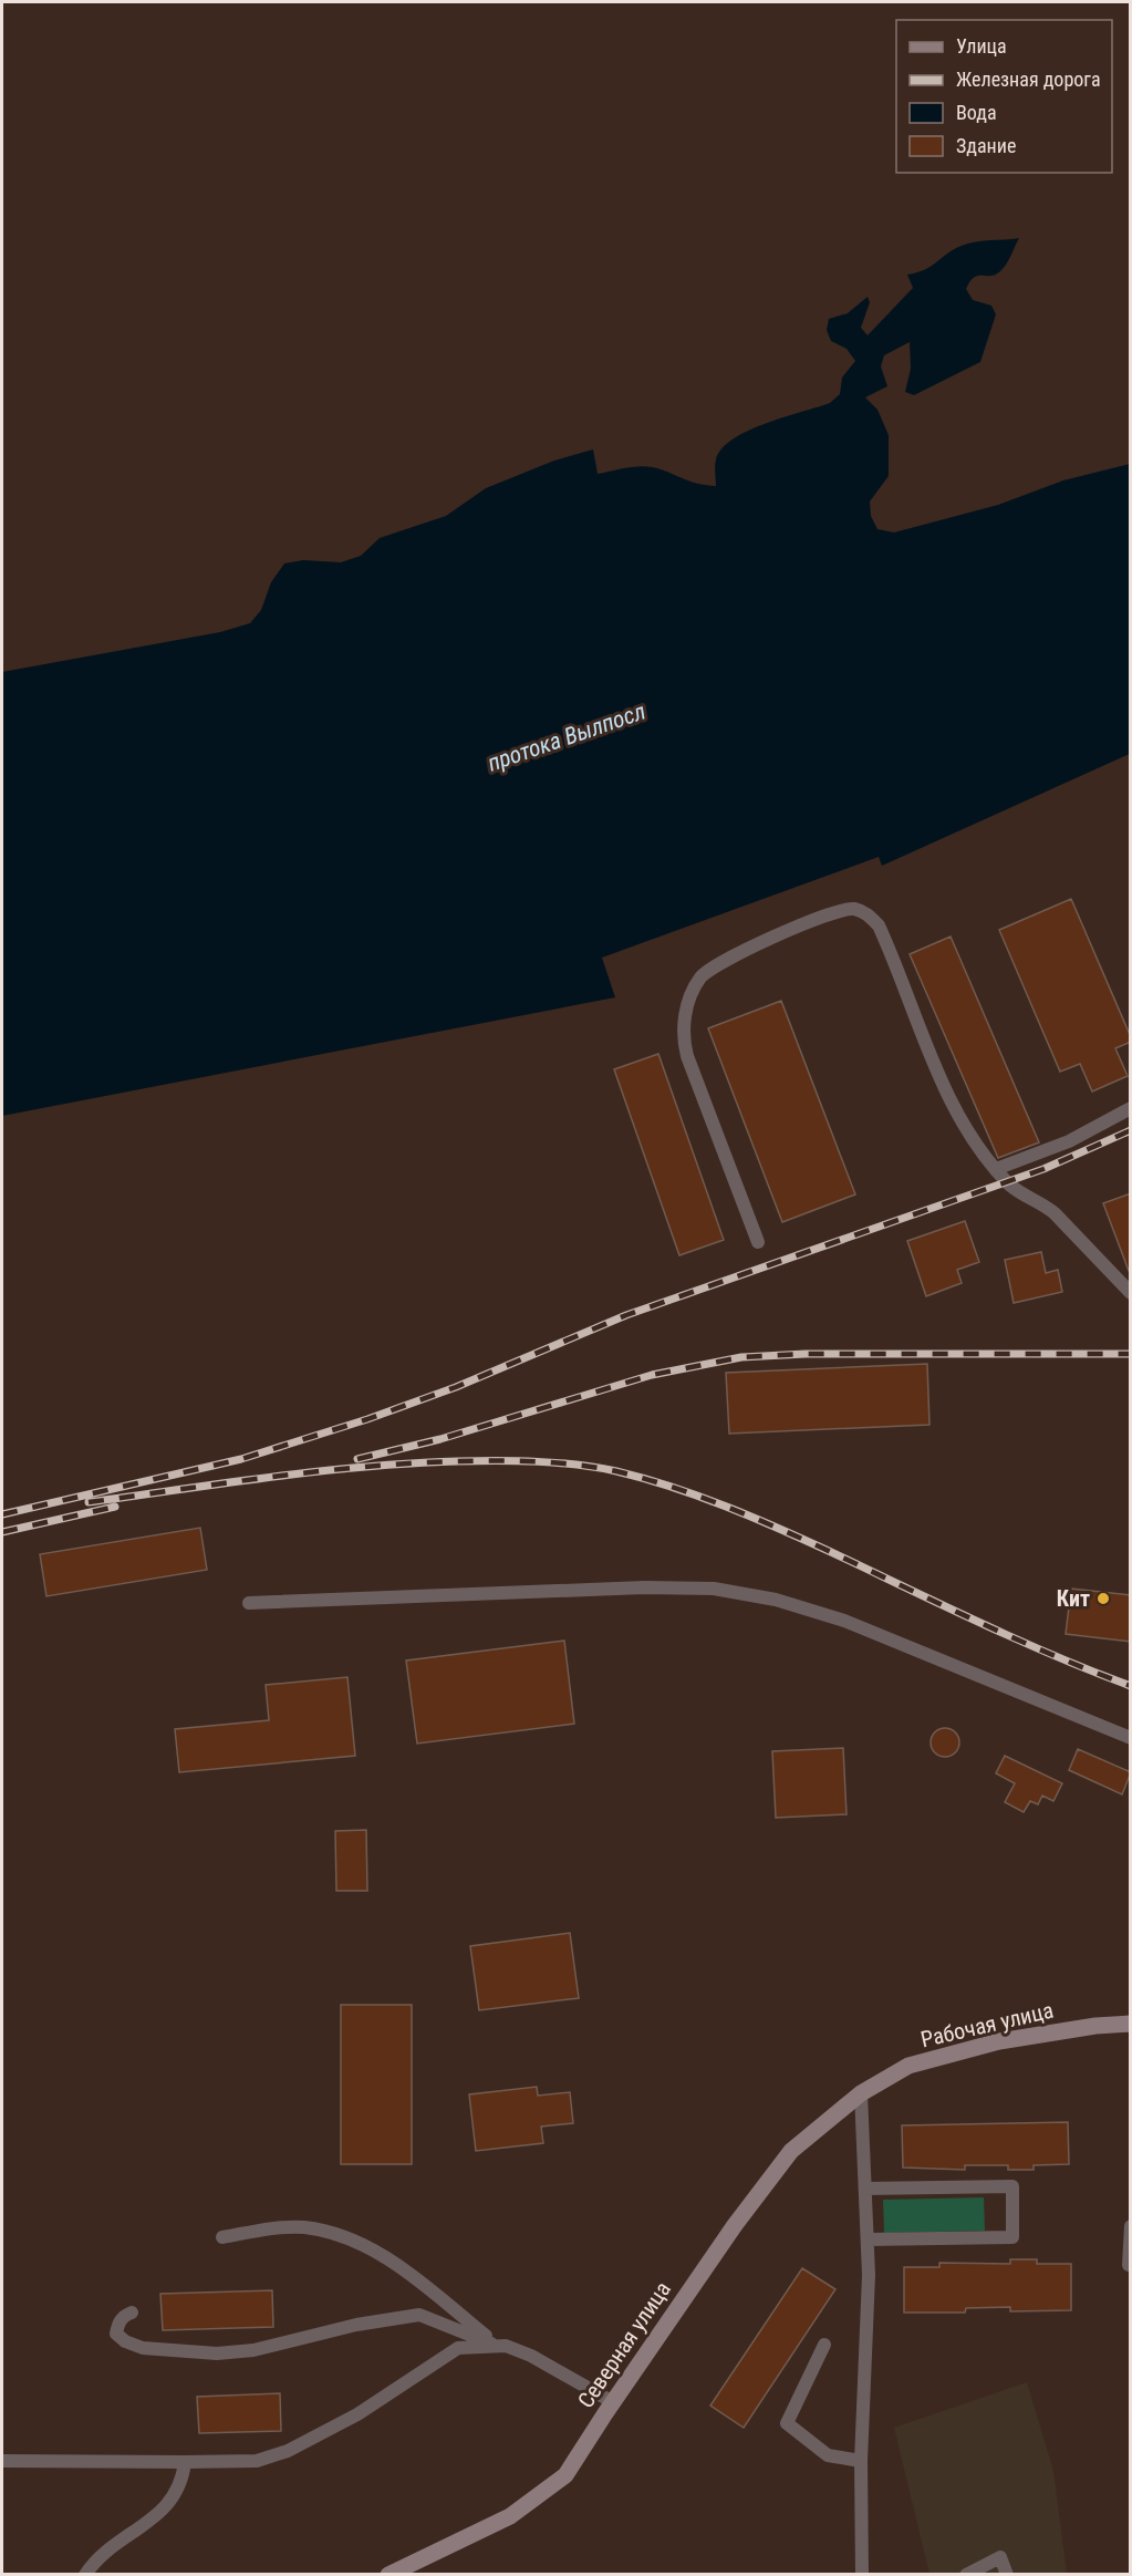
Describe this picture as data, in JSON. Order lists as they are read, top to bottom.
{
  "streets": {
    "street": ["Рабочая улица", "Северная улица"]
  },
  "crossings": [
    ["Рабочая улица", "Северная улица"]
  ],
  "water": ["протока Вылпосл"],
  "places": ["Кит"],
  "legend": [
    "Улица",
    "Железная дорога",
    "Вода",
    "Здание"
  ]
}
